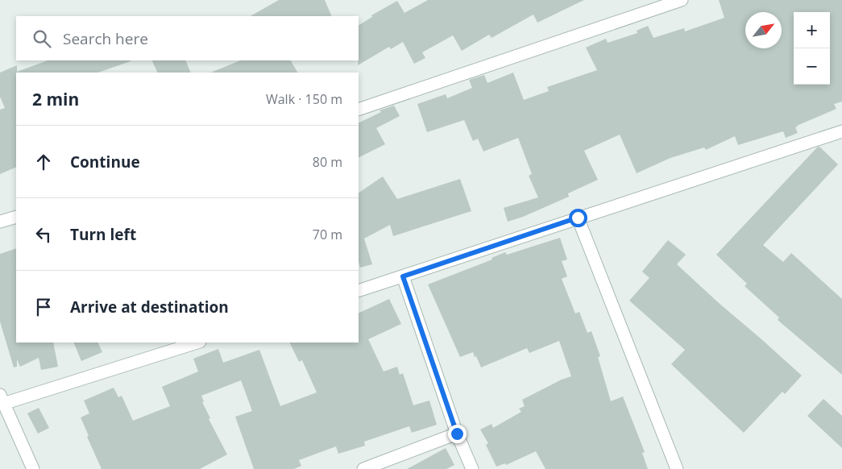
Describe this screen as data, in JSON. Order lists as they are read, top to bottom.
{
  "north": "top right",
  "page": {
    "map_buttons": ["+", "−"],
    "search": "Search here",
    "heading": ["2 min", "Walk · 150 m"],
    "list": [
      ["Continue", "80 m"],
      ["Turn left", "70 m"],
      "Arrive at destination"
    ]
  }
}
